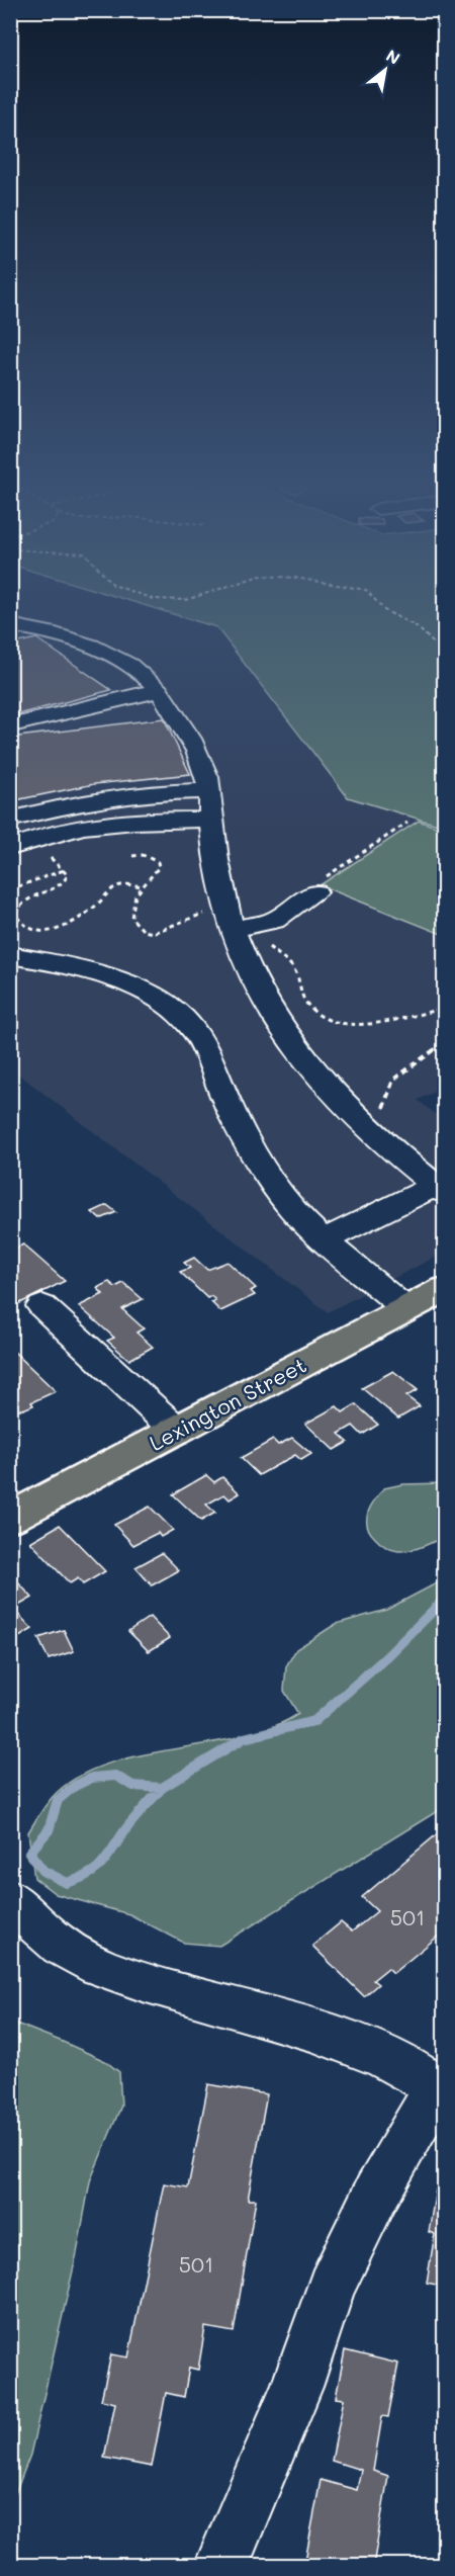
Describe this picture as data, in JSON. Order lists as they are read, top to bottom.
{
  "streets": {
    "main road": ["Lexington Street"]
  },
  "house_numbers": ["501", "501"],
  "north": "top right"
}
